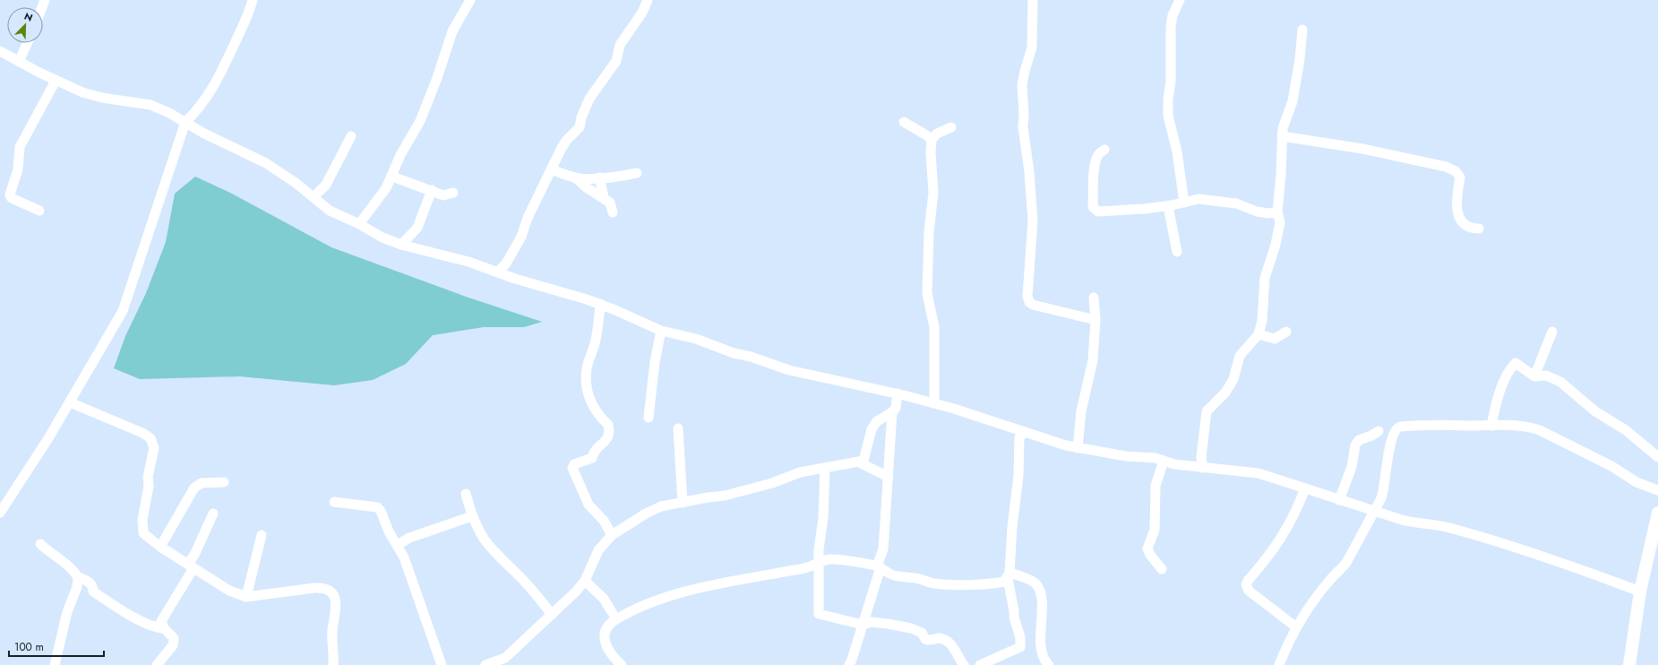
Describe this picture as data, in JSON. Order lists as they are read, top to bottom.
{
  "scale_bar": "100 m",
  "north": "top right"
}
